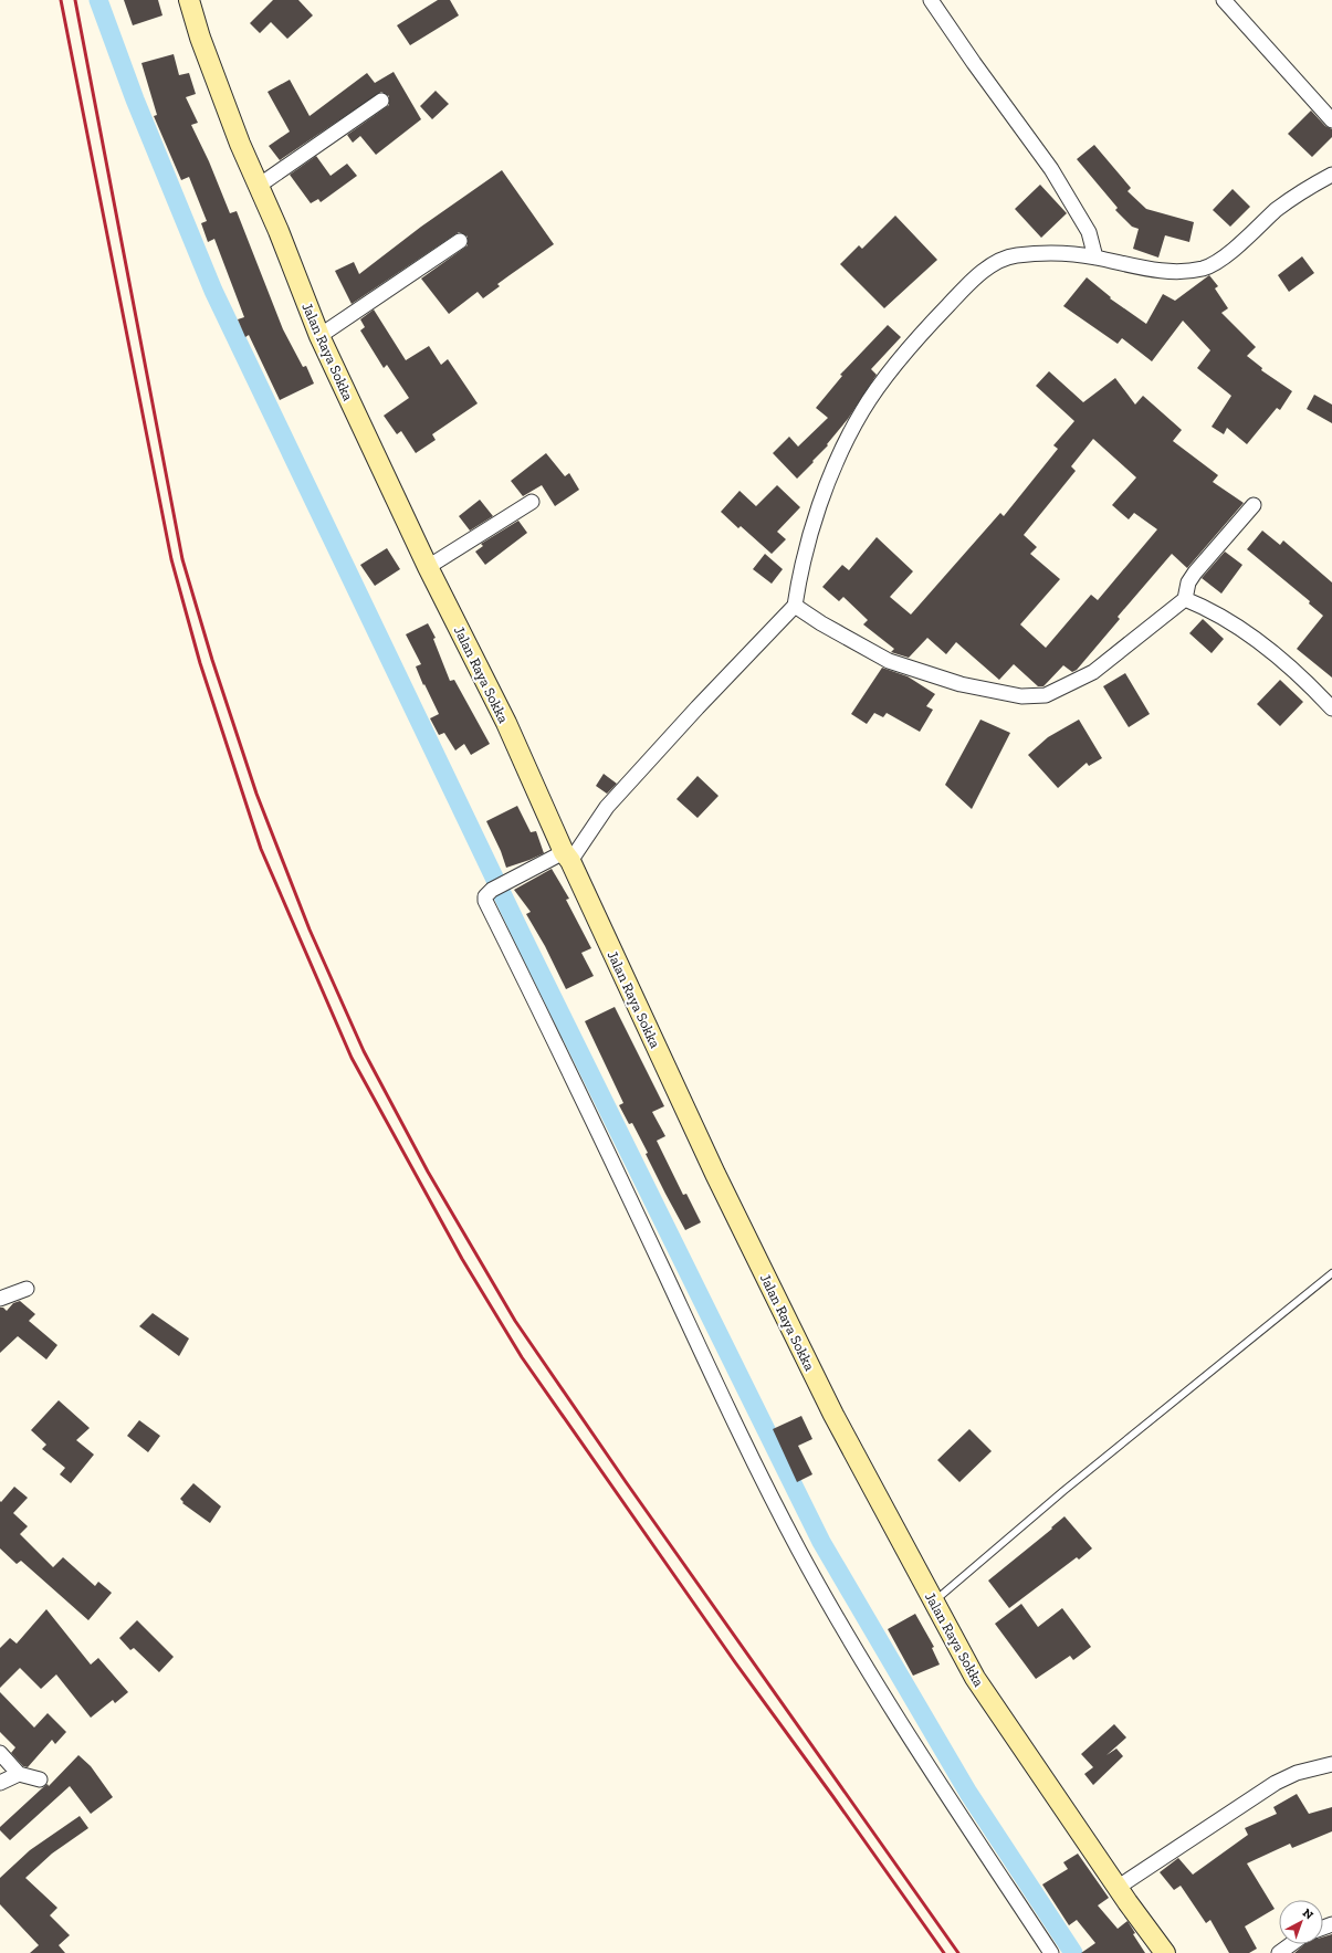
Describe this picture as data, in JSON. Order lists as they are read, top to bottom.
{
  "streets": {
    "main road": ["Jalan Raya Sokka"]
  },
  "north": "top right"
}
